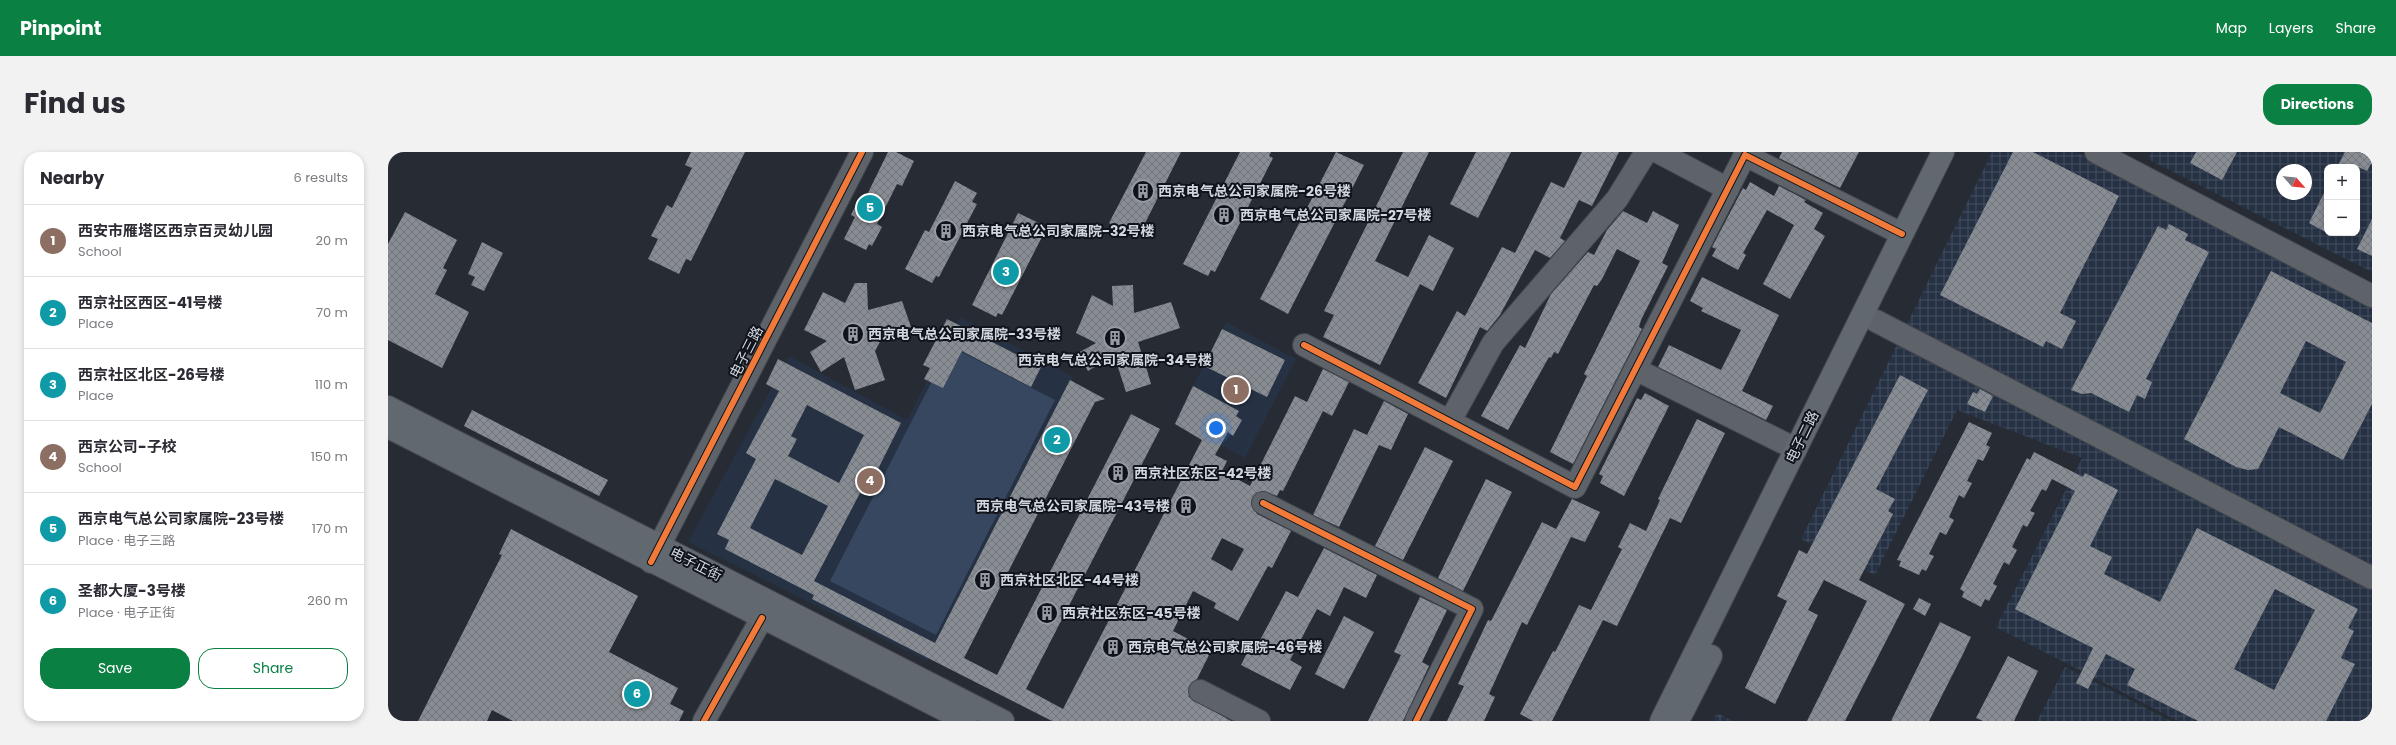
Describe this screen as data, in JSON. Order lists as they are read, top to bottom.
{
  "streets": {
    "main road": ["电子二路", "电子正街"],
    "street": ["电子三路"]
  },
  "crossings": [
    ["电子三路", "电子正街"]
  ],
  "places": {
    "building": [
      "西京电气总公司家属院-26号楼",
      "西京电气总公司家属院-27号楼",
      "西京电气总公司家属院-32号楼",
      "西京电气总公司家属院-33号楼",
      "西京电气总公司家属院-34号楼",
      "西京社区东区-42号楼",
      "西京电气总公司家属院-43号楼",
      "西京社区北区-44号楼",
      "西京社区东区-45号楼",
      "西京电气总公司家属院-46号楼"
    ]
  },
  "north": "bottom right",
  "page": {
    "header": "Pinpoint",
    "nav": ["Map", "Layers", "Share"],
    "title": "Find us",
    "buttons": [
      "Directions",
      ["Save", "Share"]
    ],
    "heading": ["Nearby", "6 results"],
    "map_buttons": ["+", "−"],
    "pins": [
      "5",
      "3",
      "1",
      "2",
      "4",
      "6"
    ],
    "list": [
      {
        "mark": "1",
        "name": "西安市雁塔区西京百灵幼儿园",
        "note": "School",
        "value": "20 m"
      },
      {
        "mark": "2",
        "name": "西京社区西区-41号楼",
        "note": "Place",
        "value": "70 m"
      },
      {
        "mark": "3",
        "name": "西京社区北区-26号楼",
        "note": "Place",
        "value": "110 m"
      },
      {
        "mark": "4",
        "name": "西京公司-子校",
        "note": "School",
        "value": "150 m"
      },
      {
        "mark": "5",
        "name": "西京电气总公司家属院-23号楼",
        "note": "Place · 电子三路",
        "value": "170 m"
      },
      {
        "mark": "6",
        "name": "圣都大厦-3号楼",
        "note": "Place · 电子正街",
        "value": "260 m"
      }
    ]
  }
}
